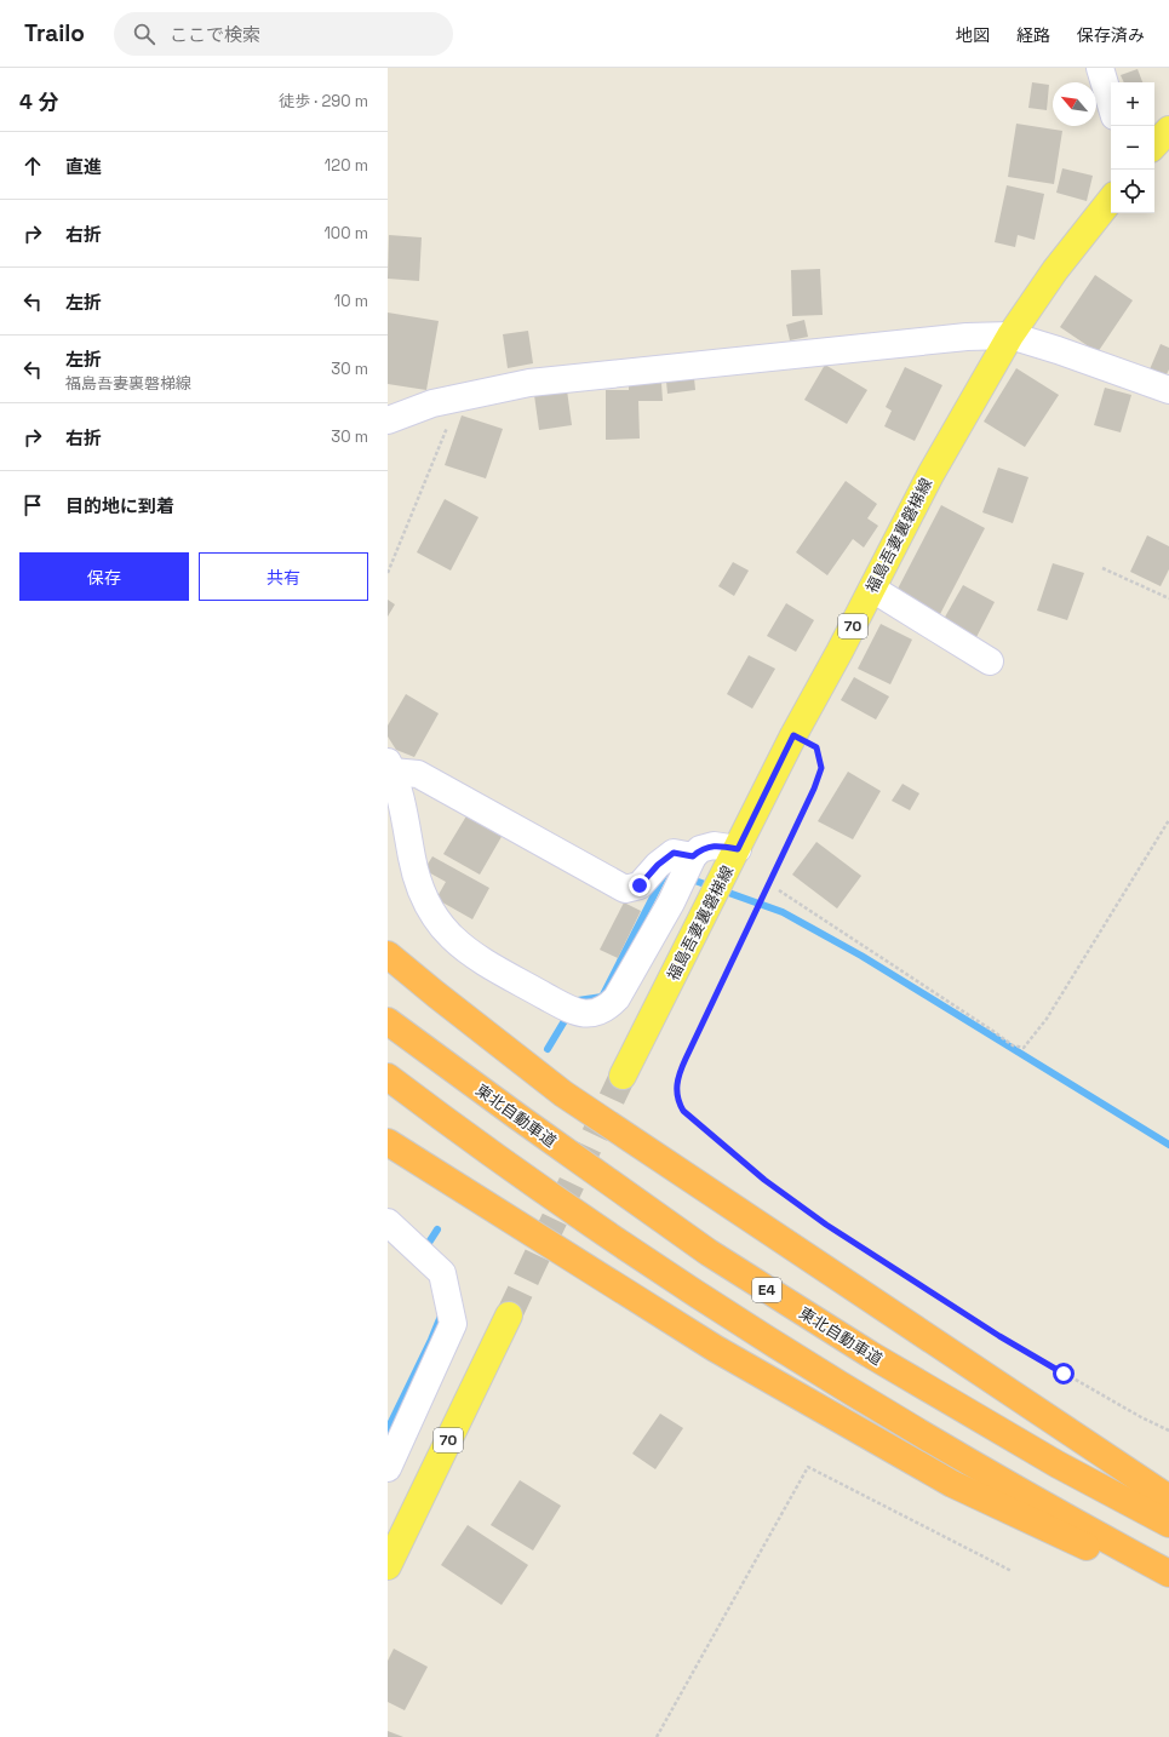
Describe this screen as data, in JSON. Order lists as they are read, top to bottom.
{
  "streets": {
    "highway": ["東北自動車道", "E4"],
    "main road": ["福島吾妻裏磐梯線", "70"]
  },
  "north": "top left",
  "page": {
    "header": "Trailo",
    "search": "ここで検索",
    "nav": ["地図", "経路", "保存済み"],
    "heading": ["4 分", "徒歩 · 290 m"],
    "map_buttons": ["+", "−"],
    "list": [
      ["直進", "120 m"],
      ["右折", "100 m"],
      ["左折", "10 m"],
      ["左折", "福島吾妻裏磐梯線", "30 m"],
      ["右折", "30 m"],
      "目的地に到着"
    ],
    "buttons": ["保存", "共有"]
  }
}
